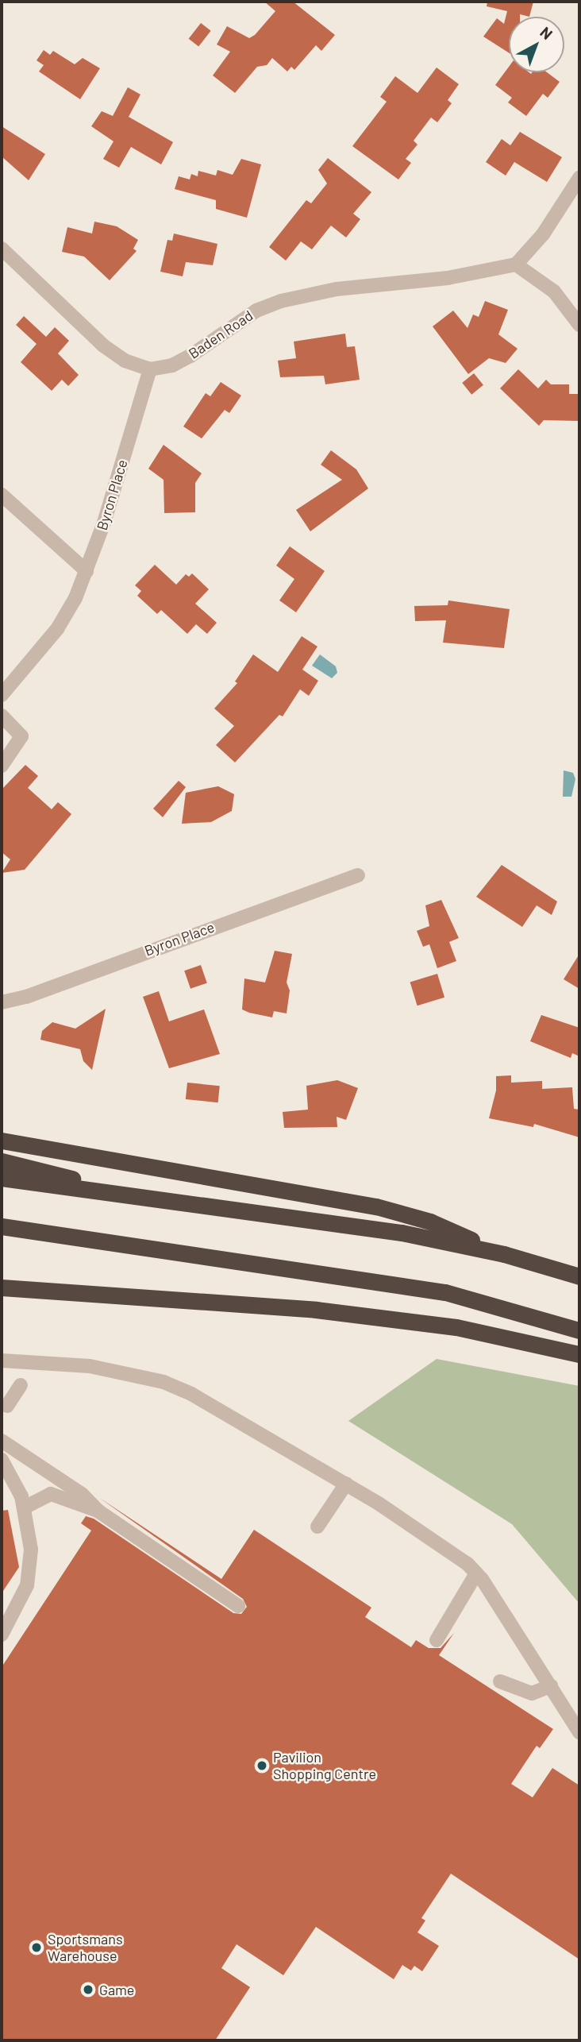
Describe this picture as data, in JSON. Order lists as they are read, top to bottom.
{
  "streets": {
    "street": ["Baden Road", "Byron Place"]
  },
  "crossings": [
    ["Baden Road", "Byron Place"]
  ],
  "places": ["Pavilion Shopping Centre", "Sportsmans Warehouse", "Game"],
  "north": "top right"
}
